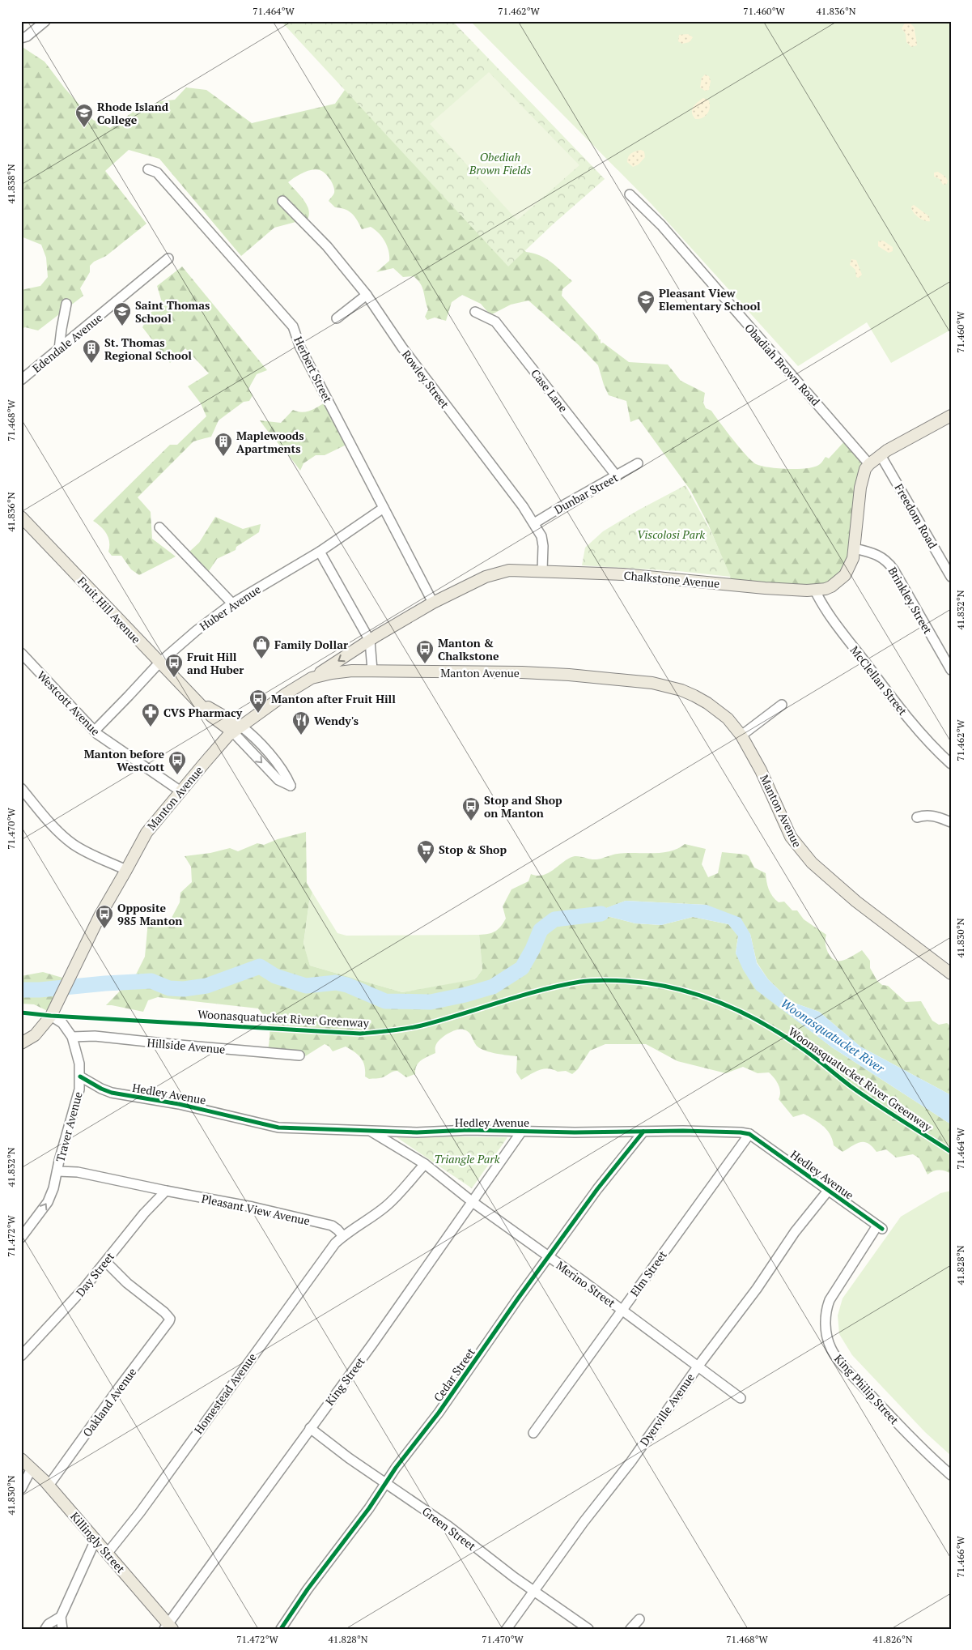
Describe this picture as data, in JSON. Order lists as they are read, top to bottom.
{
  "streets": {
    "main road": [
      "Chalkstone Avenue",
      "Fruit Hill Avenue",
      "Manton Avenue",
      "Killingly Street"
    ],
    "street": [
      "Edendale Avenue",
      "Obadiah Brown Road",
      "Herbert Street",
      "Rowley Street",
      "Case Lane",
      "Dunbar Street",
      "Freedom Road",
      "Brinkley Street",
      "Huber Avenue",
      "McClellan Street",
      "Westcott Avenue",
      "Hillside Avenue",
      "Hedley Avenue",
      "Traver Avenue",
      "Pleasant View Avenue",
      "Elm Street",
      "Day Street",
      "Merino Street",
      "Cedar Street",
      "King Street",
      "King Philip Street",
      "Homestead Avenue",
      "Oakland Avenue",
      "Dyerville Avenue",
      "Green Street"
    ],
    "cycle path": ["Woonasquatucket River Greenway"]
  },
  "crossings": [
    ["Obadiah Brown Road", "Chalkstone Avenue"],
    ["Herbert Street", "Chalkstone Avenue"],
    ["Herbert Street", "Huber Avenue"],
    ["Rowley Street", "Dunbar Street"],
    ["Rowley Street", "Chalkstone Avenue"],
    ["Case Lane", "Dunbar Street"],
    ["Chalkstone Avenue", "Brinkley Street"],
    ["Chalkstone Avenue", "Manton Avenue"],
    ["Chalkstone Avenue", "McClellan Street"],
    ["Huber Avenue", "Fruit Hill Avenue"],
    ["Huber Avenue", "Westcott Avenue"],
    ["Fruit Hill Avenue", "Manton Avenue"],
    ["Manton Avenue", "Westcott Avenue"],
    ["Manton Avenue", "Traver Avenue"],
    ["Hillside Avenue", "Traver Avenue"],
    ["Hedley Avenue", "Traver Avenue"],
    ["Hedley Avenue", "Elm Street"],
    ["Hedley Avenue", "Merino Street"],
    ["Hedley Avenue", "Cedar Street"],
    ["Hedley Avenue", "King Street"],
    ["Hedley Avenue", "King Philip Street"],
    ["Hedley Avenue", "Dyerville Avenue"],
    ["Traver Avenue", "Pleasant View Avenue"],
    ["Pleasant View Avenue", "Day Street"],
    ["Pleasant View Avenue", "Homestead Avenue"],
    ["Elm Street", "Merino Street"],
    ["Day Street", "Oakland Avenue"],
    ["Merino Street", "Cedar Street"],
    ["Merino Street", "King Street"],
    ["Merino Street", "Dyerville Avenue"],
    ["Cedar Street", "Green Street"],
    ["King Street", "Green Street"],
    ["King Street", "Killingly Street"],
    ["Homestead Avenue", "Killingly Street"],
    ["Oakland Avenue", "Killingly Street"],
    ["Dyerville Avenue", "Green Street"]
  ],
  "water": ["Woonasquatucket River"],
  "parks": ["Obediah Brown Fields", "Viscolosi Park", "Triangle Park"],
  "places": {
    "school or university": ["Rhode Island College", "Pleasant View Elementary School", "Saint Thomas School"],
    "building": ["St. Thomas Regional School", "Maplewoods Apartments"],
    "shop": ["Family Dollar"],
    "bus stop": [
      "Manton & Chalkstone",
      "Fruit Hill and Huber",
      "Manton after Fruit Hill",
      "Manton before Westcott",
      "Stop and Shop on Manton",
      "Opposite 985 Manton"
    ],
    "pharmacy": ["CVS Pharmacy"],
    "restaurant": ["Wendy's"],
    "supermarket": ["Stop & Shop"]
  },
  "coordinates": [
    "71.464°W",
    "71.462°W",
    "71.460°W",
    "41.836°N",
    "41.838°N",
    "71.468°W",
    "41.832°N",
    "71.470°W",
    "41.830°N",
    "71.472°W",
    "41.828°N",
    "71.466°W",
    "41.826°N"
  ]
}
